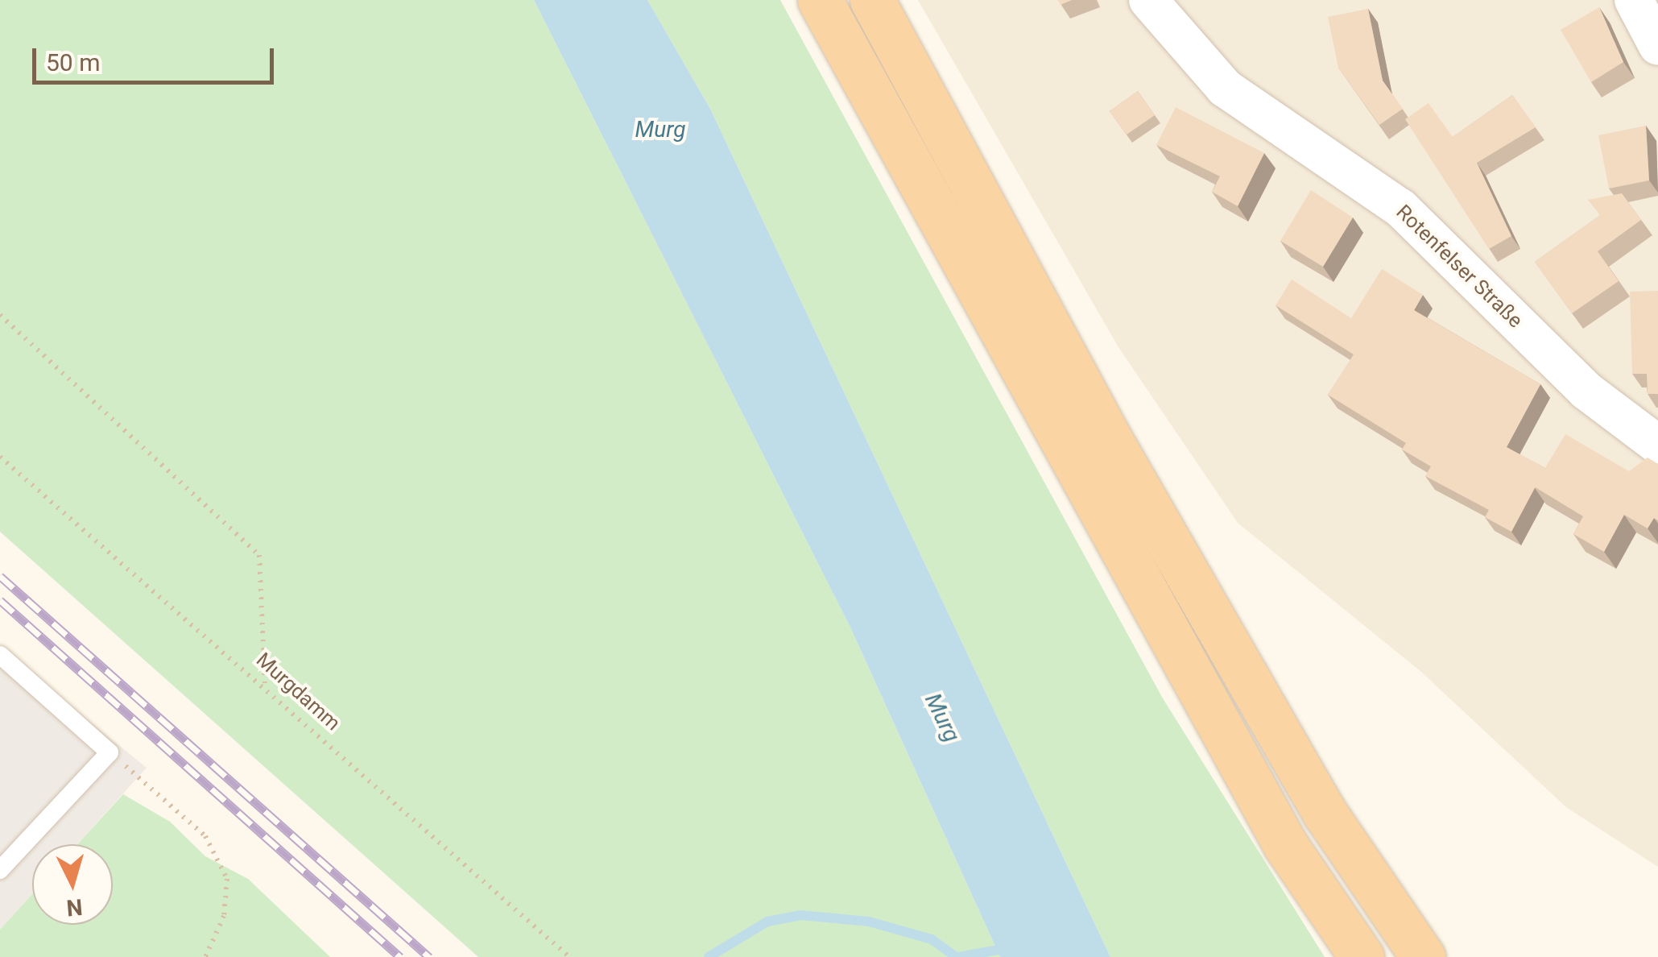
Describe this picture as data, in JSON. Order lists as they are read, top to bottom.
{
  "streets": {
    "street": ["Rotenfelser Straße"],
    "path": ["Murgdamm"]
  },
  "water": ["Murg"],
  "scale_bar": "50 m",
  "north": "bottom"
}
